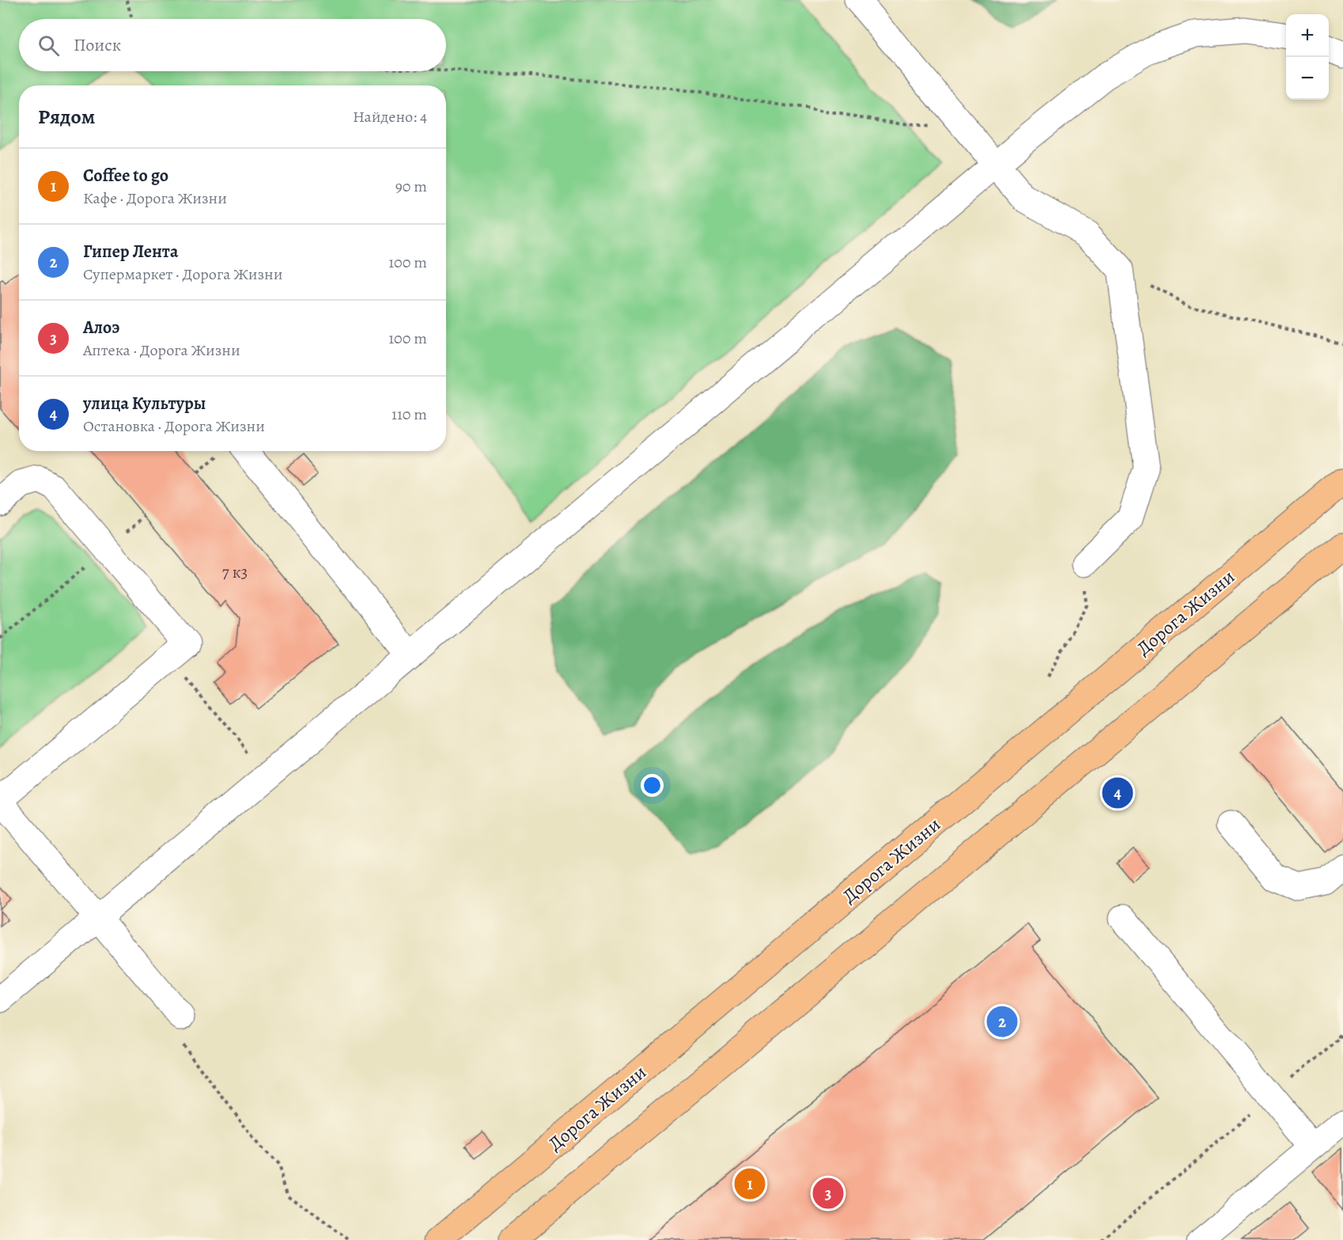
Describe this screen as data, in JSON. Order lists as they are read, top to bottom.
{
  "streets": {
    "main road": ["Дорога Жизни"]
  },
  "house_numbers": ["7 к3"],
  "page": {
    "map_buttons": ["+", "−"],
    "search": "Поиск",
    "heading": ["Рядом", "Найдено: 4"],
    "list": [
      {
        "mark": "1",
        "name": "Coffee to go",
        "note": "Кафе · Дорога Жизни",
        "value": "90 m"
      },
      {
        "mark": "2",
        "name": "Гипер Лента",
        "note": "Супермаркет · Дорога Жизни",
        "value": "100 m"
      },
      {
        "mark": "3",
        "name": "Алоэ",
        "note": "Аптека · Дорога Жизни",
        "value": "100 m"
      },
      {
        "mark": "4",
        "name": "улица Культуры",
        "note": "Остановка · Дорога Жизни",
        "value": "110 m"
      }
    ],
    "pins": [
      "4",
      "2",
      "1",
      "3"
    ]
  }
}
